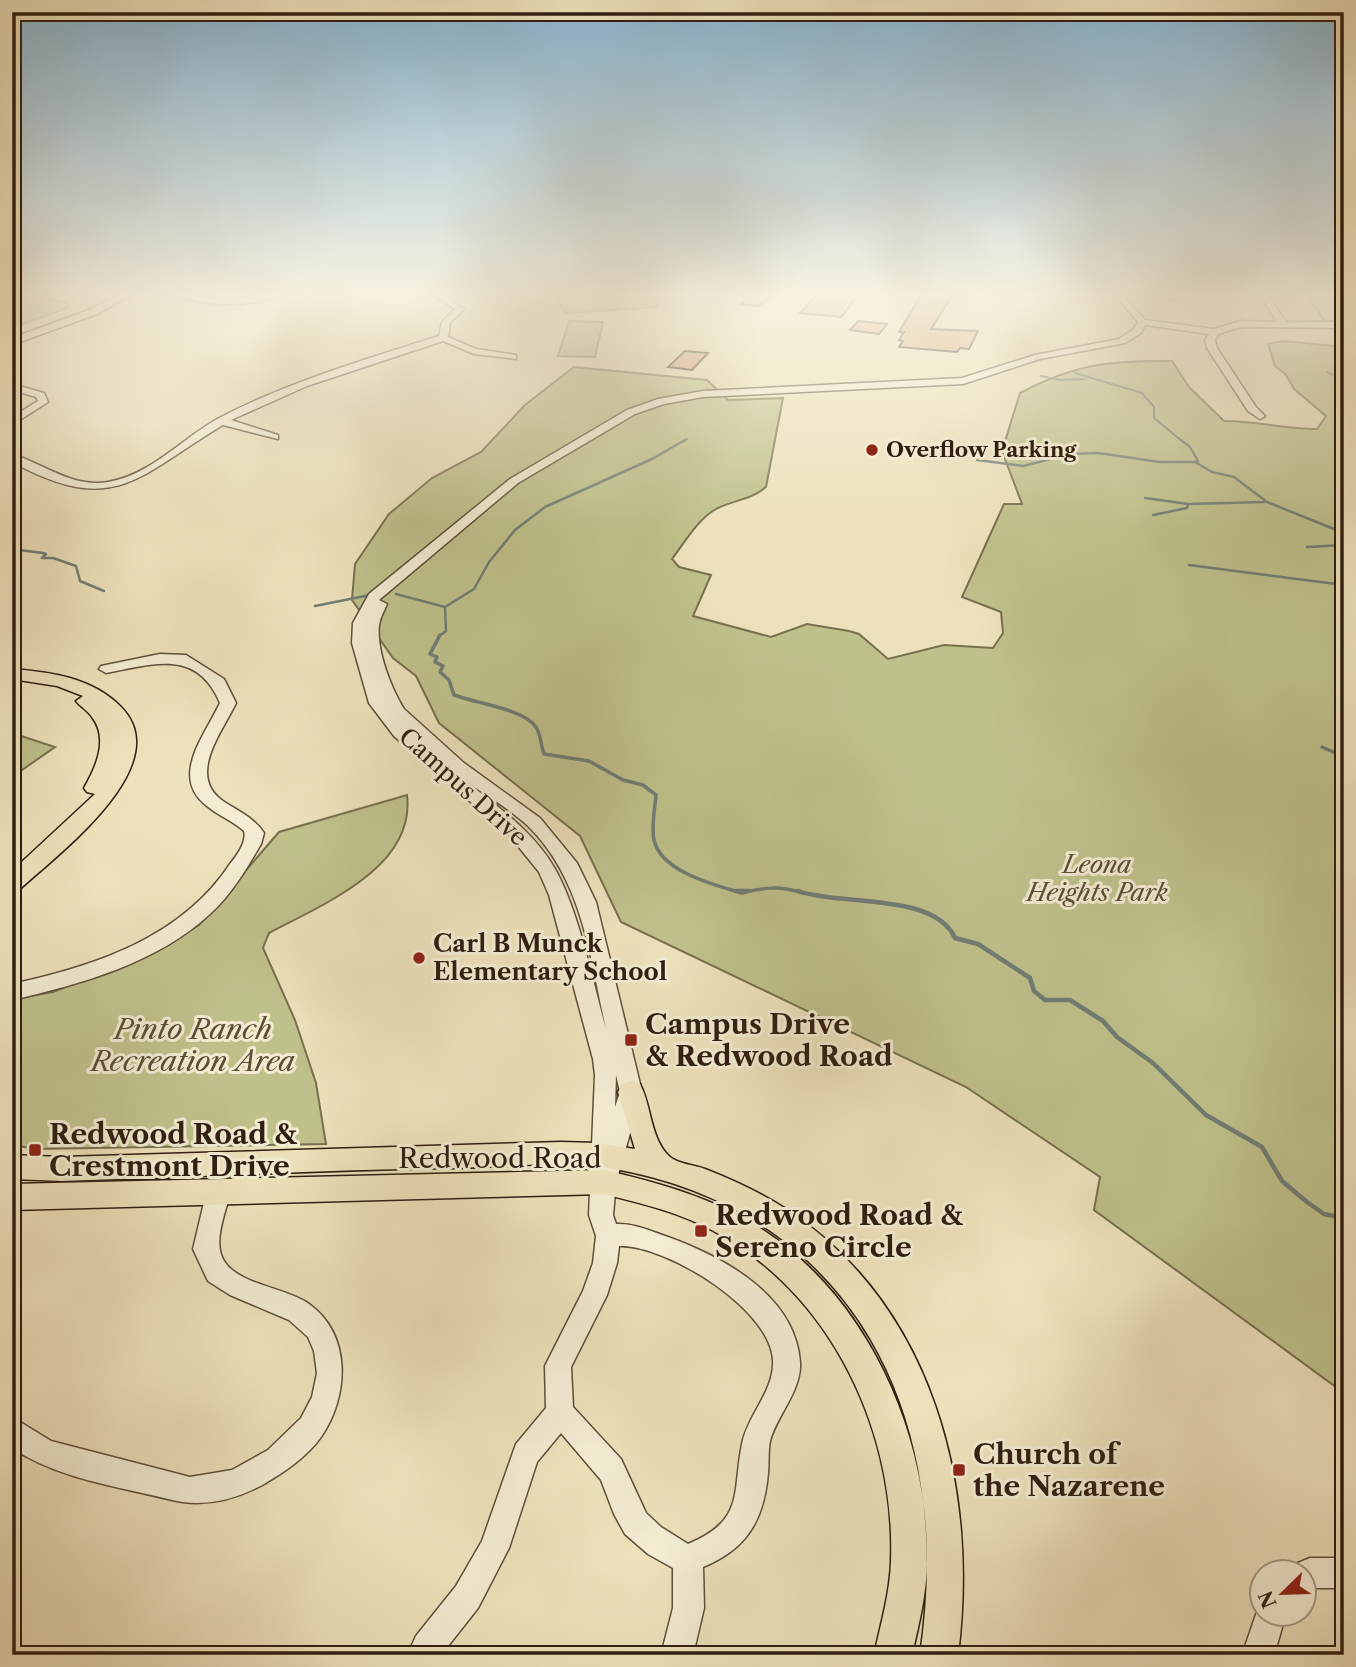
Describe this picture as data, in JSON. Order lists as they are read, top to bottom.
{
  "streets": {
    "main road": ["Redwood Road"],
    "street": ["Campus Drive"]
  },
  "crossings": [
    ["Campus Drive", "Redwood Road"]
  ],
  "parks": ["Leona Heights Park", "Pinto Ranch Recreation Area"],
  "places": {
    "other": ["Overflow Parking", "Carl B Munck Elementary School"],
    "transit": [
      "Campus Drive & Redwood Road",
      "Redwood Road & Crestmont Drive",
      "Redwood Road & Sereno Circle",
      "Church of the Nazarene"
    ]
  },
  "north": "bottom left"
}
